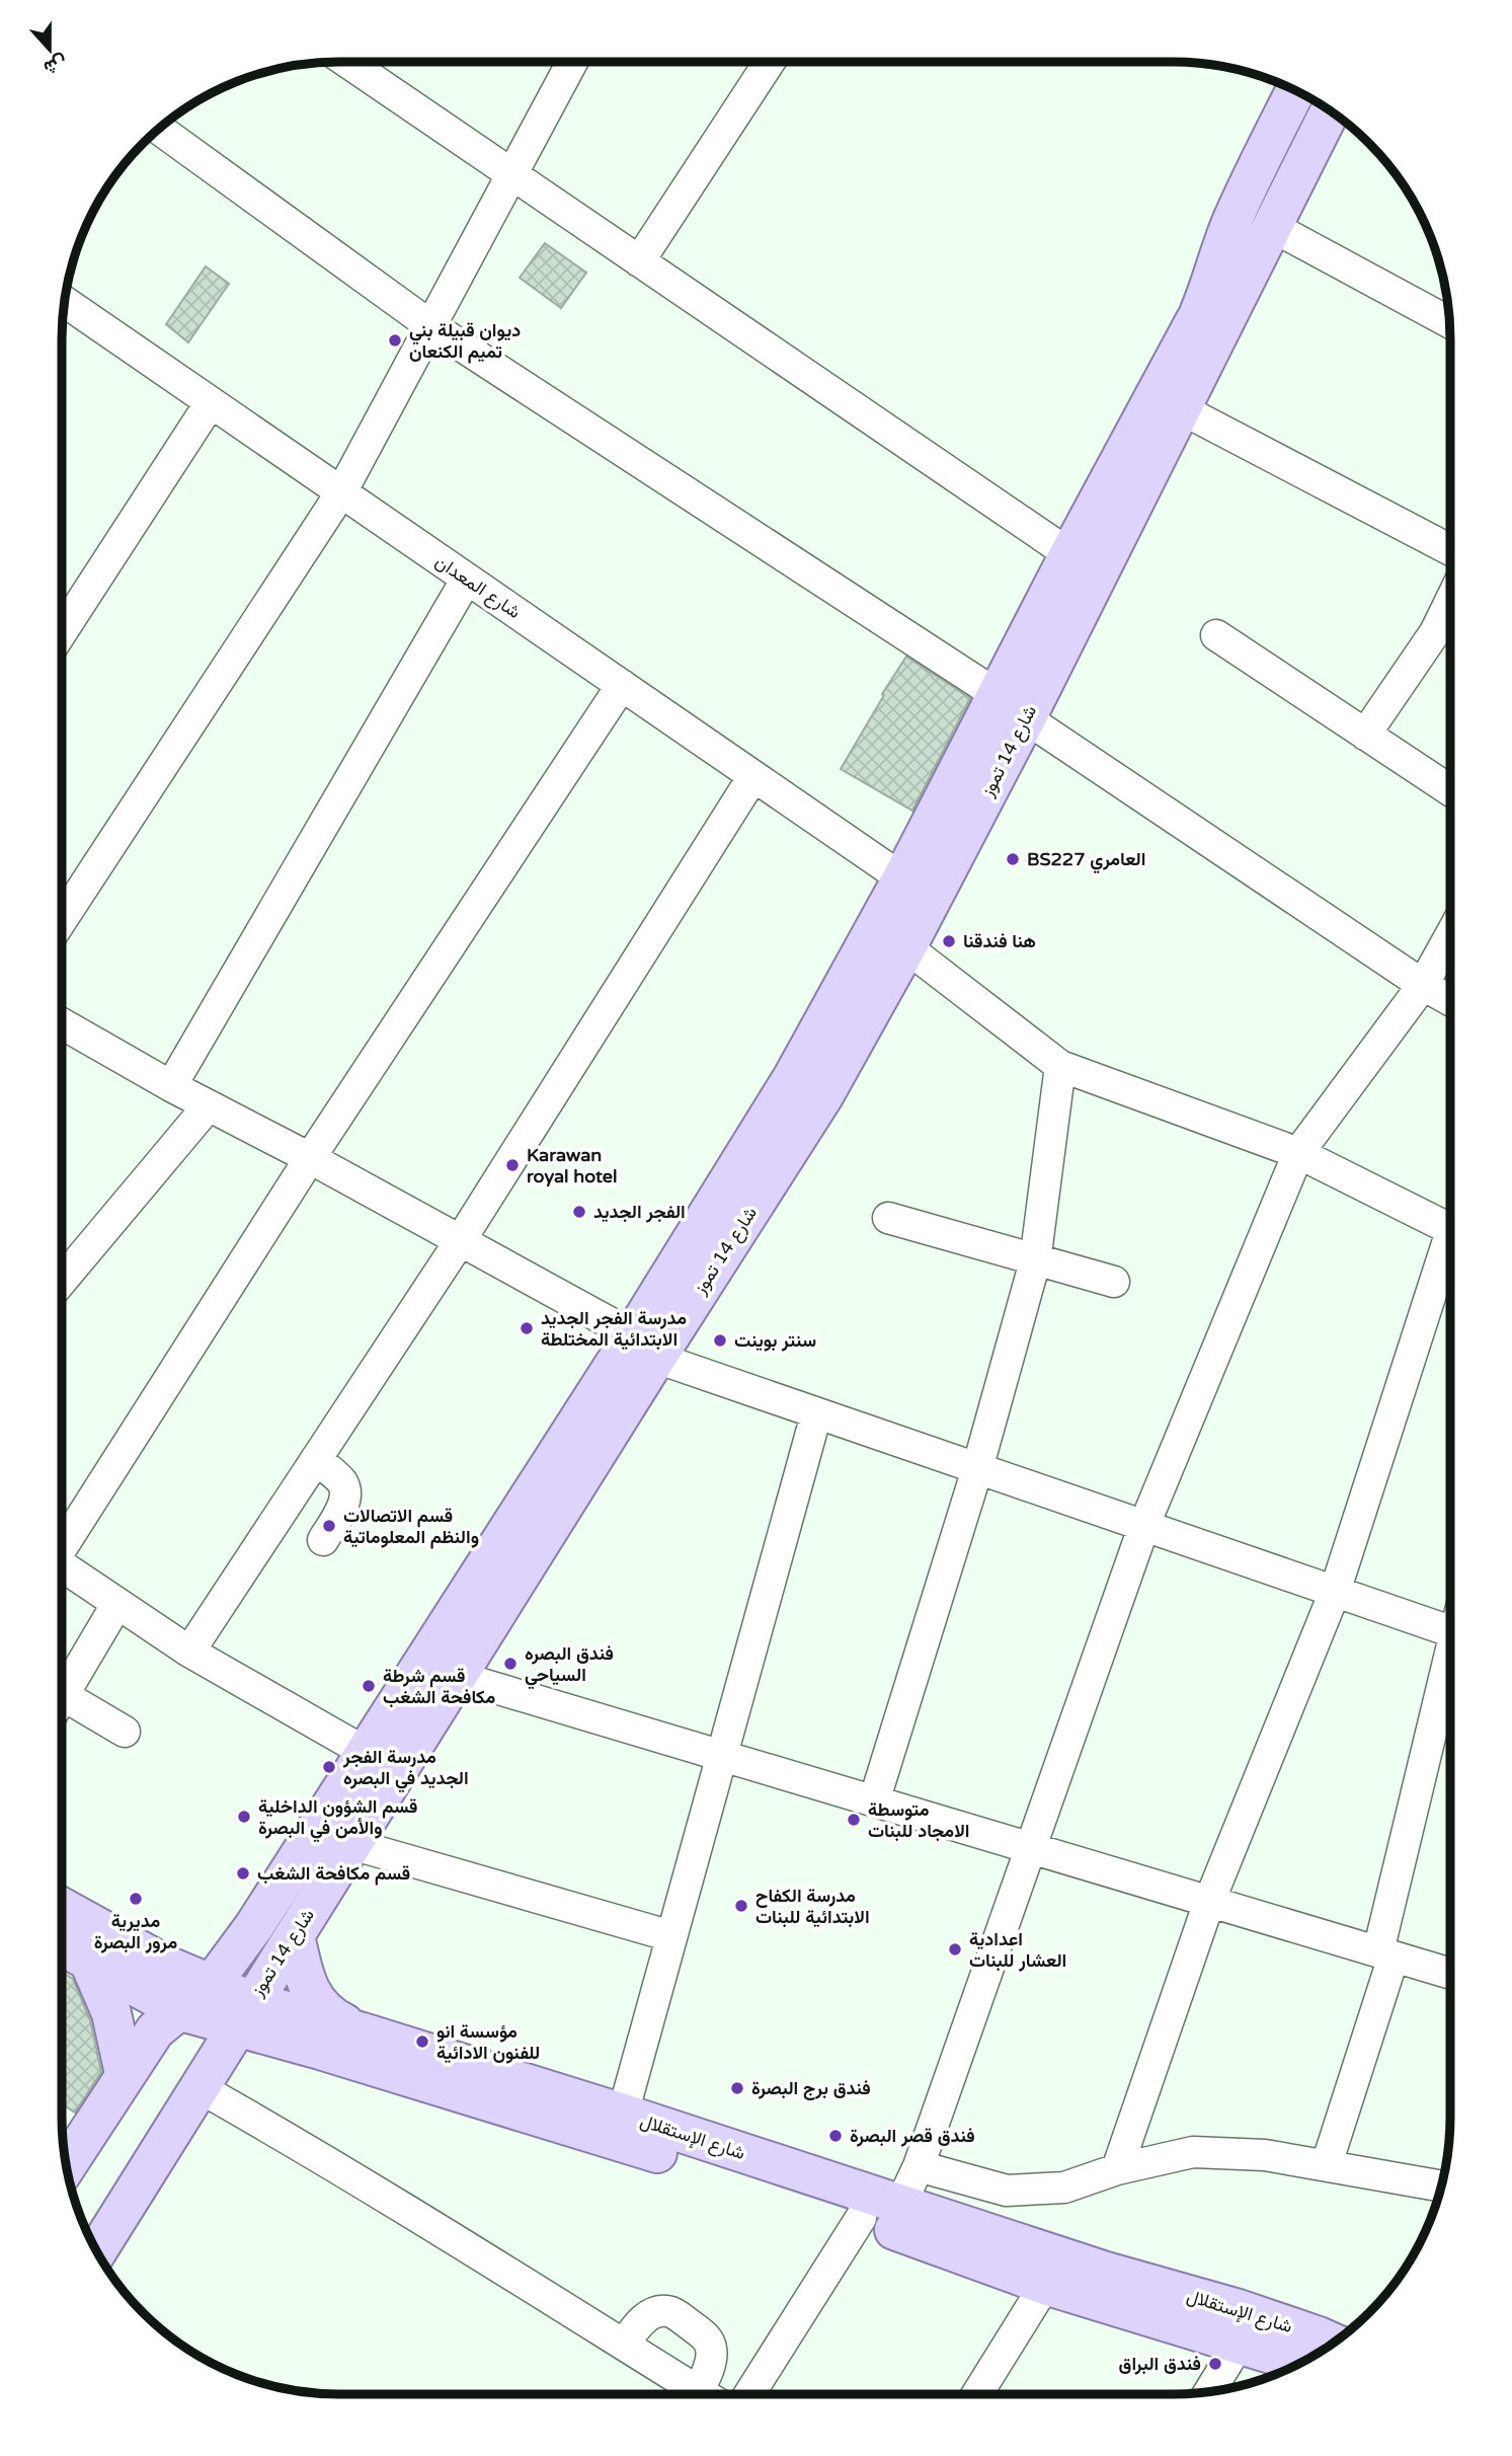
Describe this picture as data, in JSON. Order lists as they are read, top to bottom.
{
  "streets": {
    "main road": ["شارع 14 تموز", "شارع الإستقلال"],
    "street": ["شارع المعدان"]
  },
  "crossings": [
    ["شارع المعدان", "شارع 14 تموز"],
    ["شارع 14 تموز", "شارع الإستقلال"]
  ],
  "places": [
    "ديوان قبيلة بني تميم الكنعان",
    "BS227 العامري",
    "هنا فندقنا",
    "Karawan royal hotel",
    "الفجر الجديد",
    "مدرسة الفجر الجديد الابتدائية المختلطة",
    "سنتر بوينت",
    "قسم الاتصالات والنظم المعلوماتية",
    "فندق البصره السياحي",
    "قسم شرطة مكافحة الشغب",
    "مدرسة الفجر الجديد في البصره",
    "قسم الشؤون الداخلية والأمن في البصرة",
    "متوسطة الامجاد للبنات",
    "قسم مكافحة الشغب",
    "مديرية مرور البصرة",
    "مدرسة الكفاح الابتدائية للبنات",
    "اعدادية العشار للبنات",
    "مؤسسة انو للفنون الادائية",
    "فندق برج البصرة",
    "فندق قصر البصرة",
    "فندق البراق"
  ],
  "north": "bottom"
}
